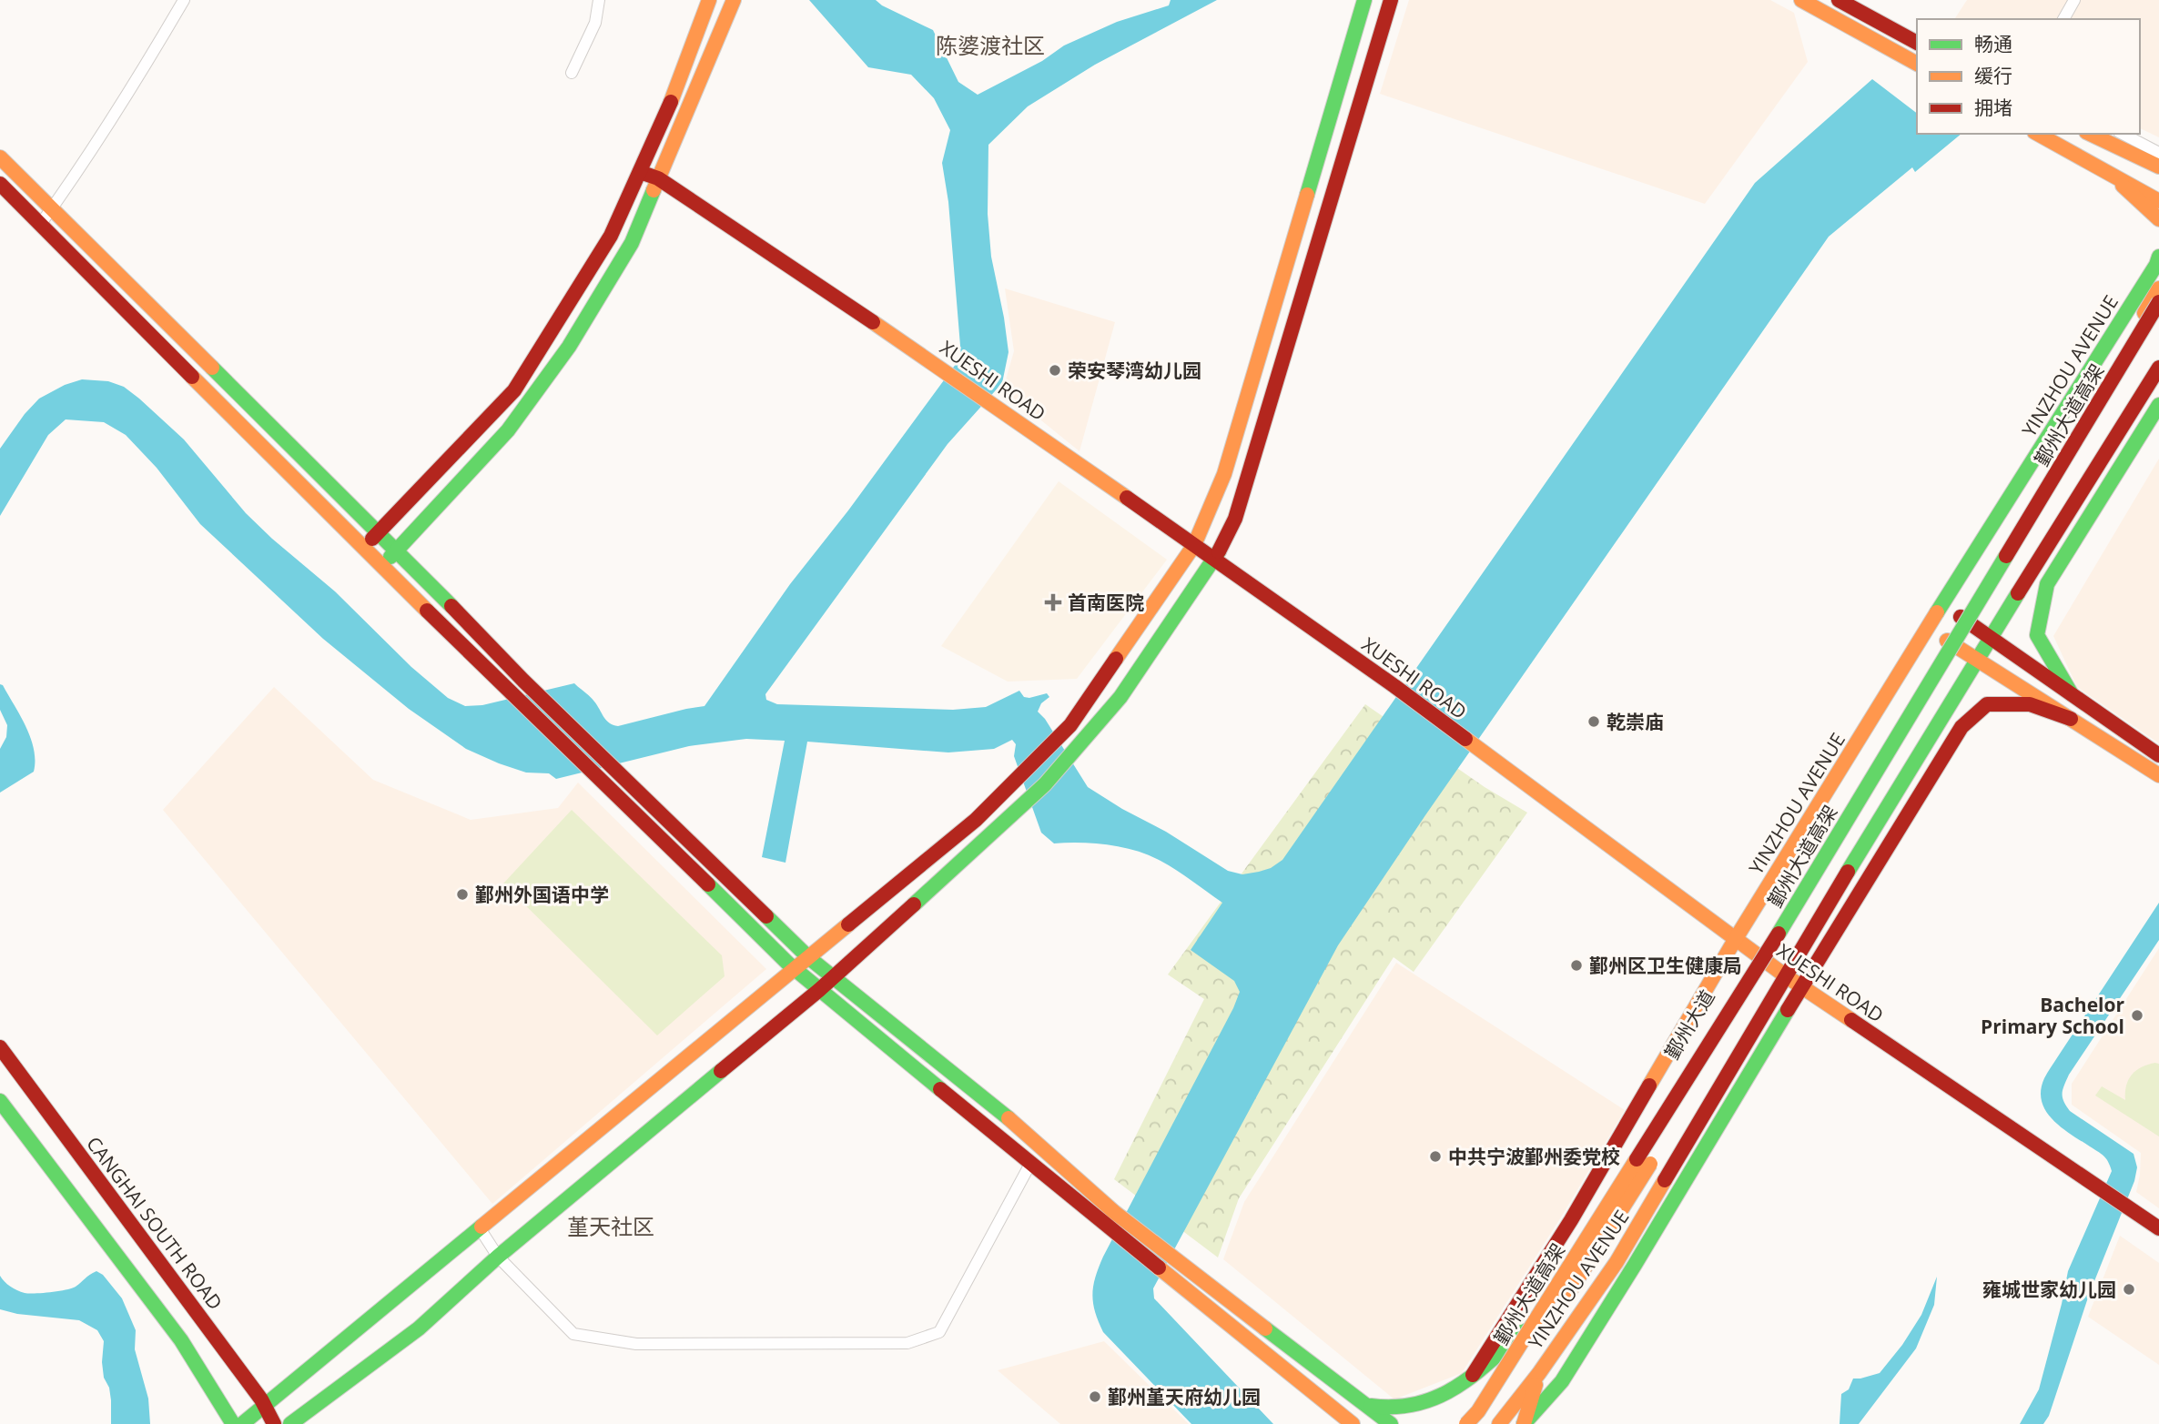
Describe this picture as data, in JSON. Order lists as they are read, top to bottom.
{
  "streets": {
    "main road": [
      "YINZHOU AVENUE",
      "XUESHI ROAD",
      "鄞州大道高架",
      "鄞州大道",
      "CANGHAI SOUTH ROAD"
    ]
  },
  "crossings": [
    ["YINZHOU AVENUE", "XUESHI ROAD"],
    ["YINZHOU AVENUE", "鄞州大道"],
    ["XUESHI ROAD", "鄞州大道"]
  ],
  "districts": ["陈婆渡社区", "堇天社区"],
  "places": {
    "other": [
      "荣安琴湾幼儿园",
      "乾崇庙",
      "鄞州外国语中学",
      "鄞州区卫生健康局",
      "Bachelor Primary School",
      "中共宁波鄞州委党校",
      "雍城世家幼儿园",
      "鄞州堇天府幼儿园"
    ],
    "health": ["首南医院"]
  },
  "legend": ["畅通", "缓行", "拥堵"]
}
